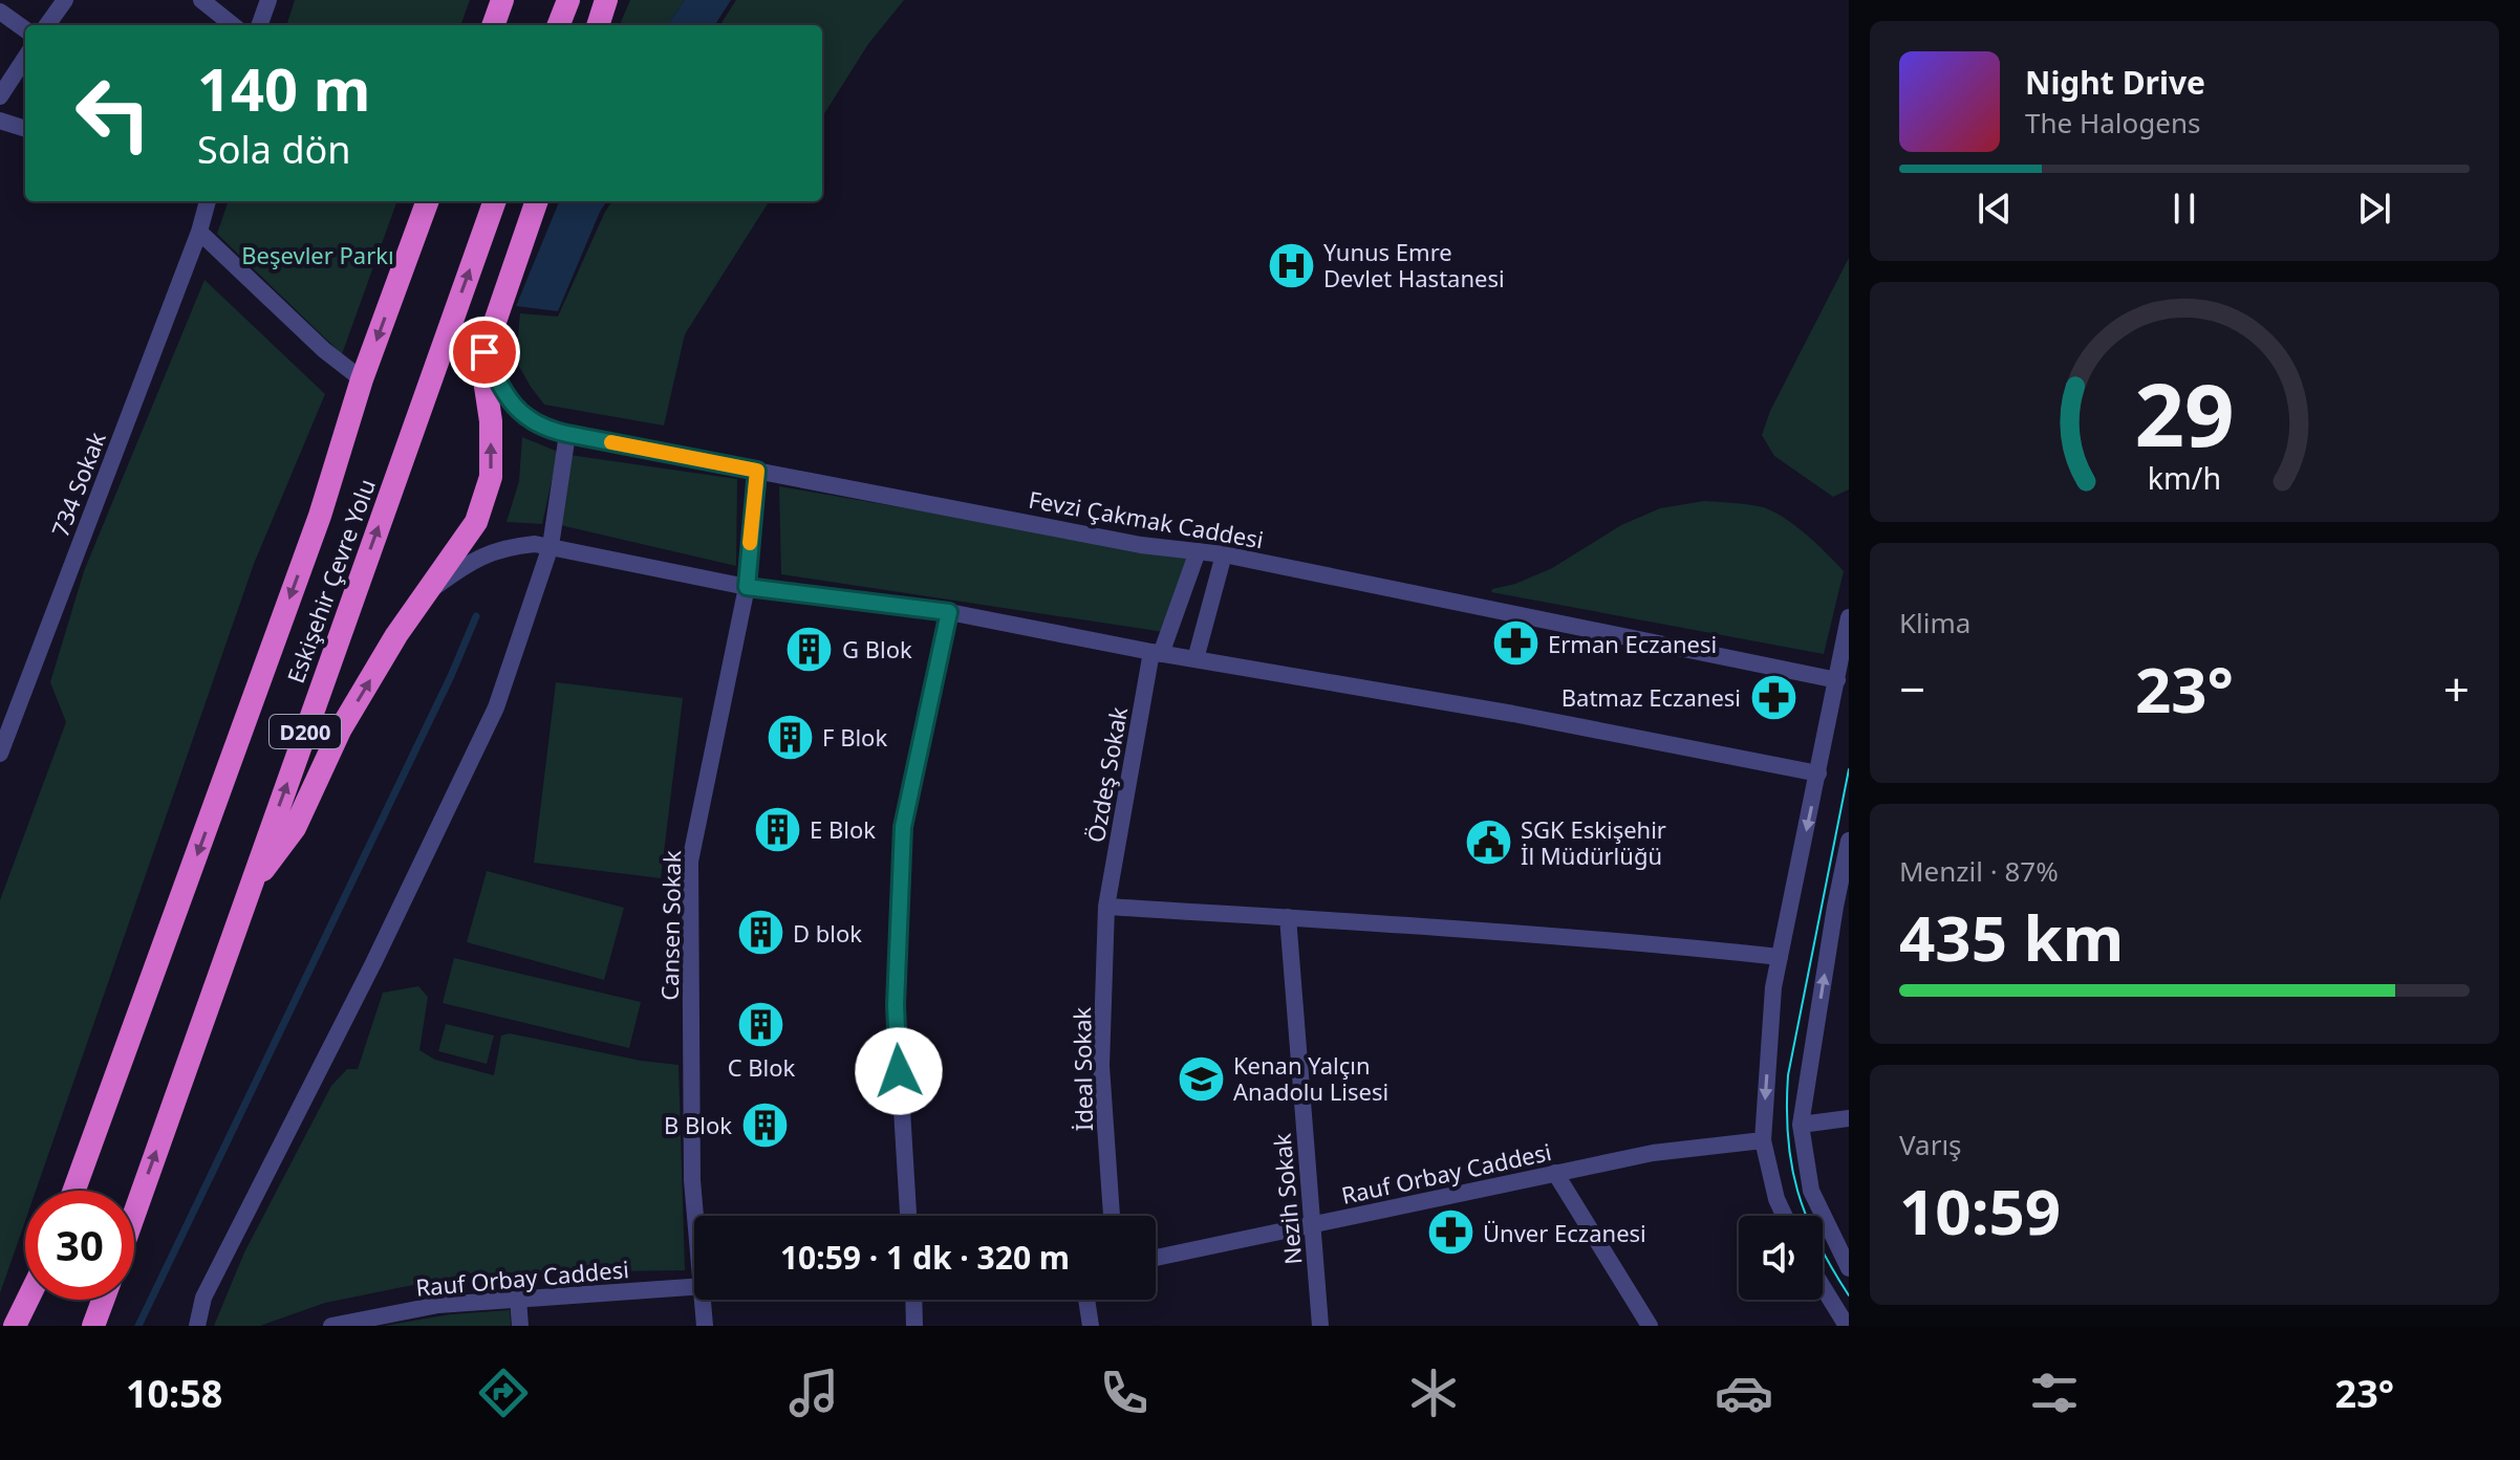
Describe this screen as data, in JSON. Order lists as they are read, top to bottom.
{
  "streets": {
    "highway": ["Eskişehir Çevre Yolu", "D200"],
    "street": [
      "734 Sokak",
      "Fevzi Çakmak Caddesi",
      "Özdeş Sokak",
      "Cansen Sokak",
      "İdeal Sokak",
      "Rauf Orbay Caddesi",
      "Nezih Sokak"
    ]
  },
  "crossings": [
    ["Fevzi Çakmak Caddesi", "Özdeş Sokak"],
    ["Fevzi Çakmak Caddesi", "Cansen Sokak"],
    ["Özdeş Sokak", "İdeal Sokak"],
    ["Rauf Orbay Caddesi", "Nezih Sokak"]
  ],
  "parks": ["Beşevler Parkı"],
  "places": {
    "hospital": ["Yunus Emre Devlet Hastanesi"],
    "pharmacy": ["Erman Eczanesi", "Batmaz Eczanesi", "Ünver Eczanesi"],
    "building": [
      "G Blok",
      "F Blok",
      "E Blok",
      "D blok",
      "C Blok",
      "B Blok"
    ],
    "public building": ["SGK Eskişehir İl Müdürlüğü"],
    "school or university": ["Kenan Yalçın Anadolu Lisesi"]
  },
  "page": {
    "turn": ["140 m", "Sola dön"],
    "song": ["Night Drive", "The Halogens"],
    "tile": [
      "Klima",
      ["Menzil · 87%", "435 km"],
      ["Varış", "10:59"]
    ],
    "heat": ["−", "23°", "+"],
    "limit": "30",
    "trip": "10:59 · 1 dk · 320 m",
    "tabs": ["10:58", "23°"],
    "gauge": ["29", "km/h"]
  }
}
